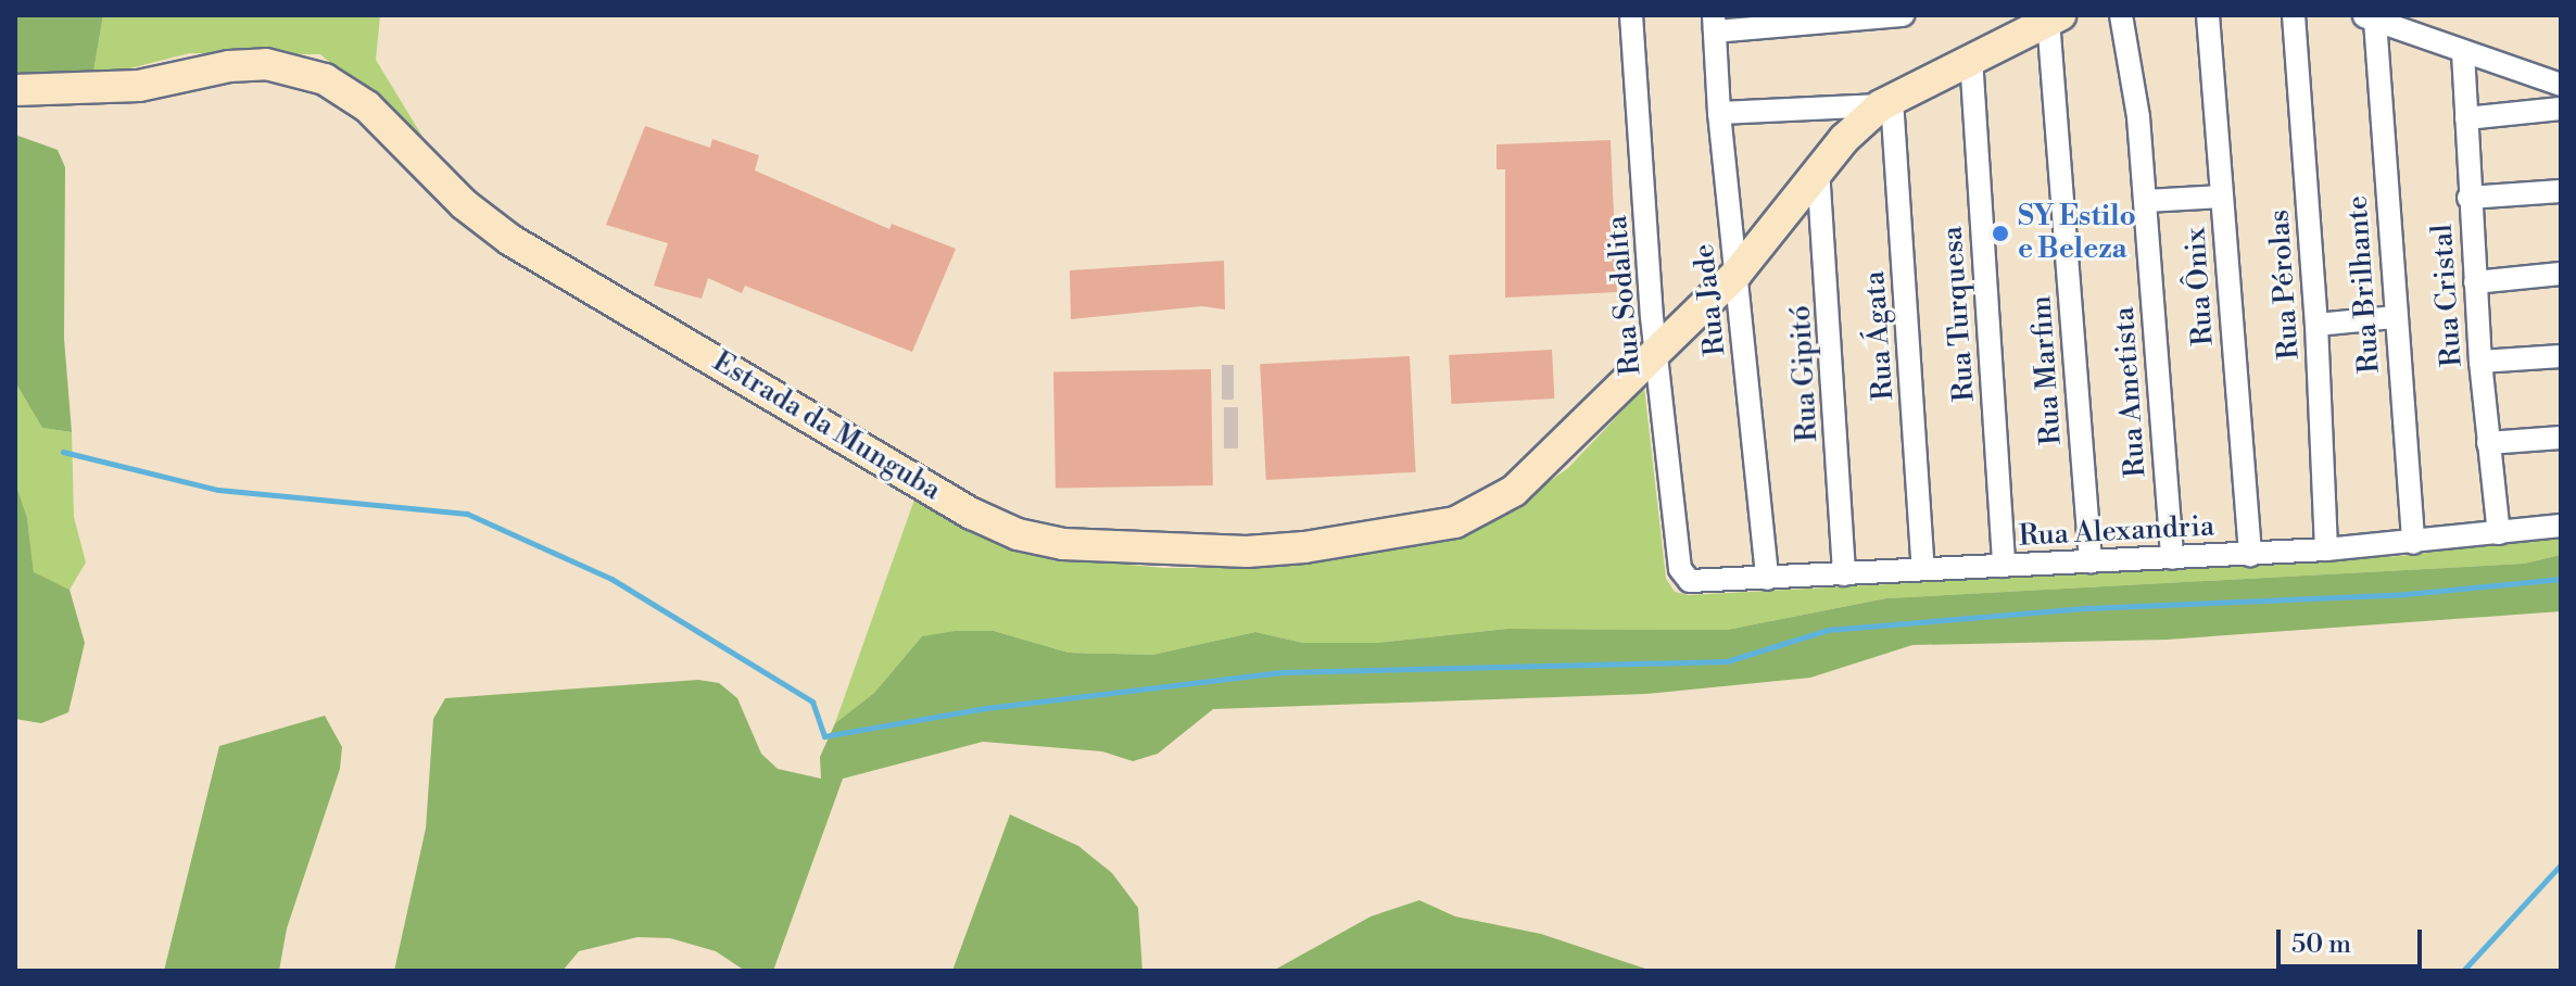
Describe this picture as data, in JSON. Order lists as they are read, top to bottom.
{
  "streets": {
    "main road": ["Estrada da Munguba"],
    "street": [
      "Rua Pérolas",
      "Rua Brilhante",
      "Rua Ônix",
      "Rua Sodalita",
      "Rua Cristal",
      "Rua Jade",
      "Rua Turquesa",
      "Rua Ágata",
      "Rua Marfim",
      "Rua Gipitó",
      "Rua Ametista",
      "Rua Alexandria"
    ]
  },
  "crossings": [
    ["Rua Pérolas", "Rua Alexandria"],
    ["Rua Brilhante", "Rua Alexandria"],
    ["Rua Ônix", "Rua Alexandria"],
    ["Rua Sodalita", "Estrada da Munguba"],
    ["Rua Sodalita", "Rua Alexandria"],
    ["Rua Cristal", "Rua Alexandria"],
    ["Rua Jade", "Estrada da Munguba"],
    ["Rua Jade", "Rua Alexandria"],
    ["Rua Turquesa", "Estrada da Munguba"],
    ["Rua Turquesa", "Rua Alexandria"],
    ["Rua Ágata", "Estrada da Munguba"],
    ["Rua Ágata", "Rua Alexandria"],
    ["Rua Marfim", "Estrada da Munguba"],
    ["Rua Marfim", "Rua Alexandria"],
    ["Rua Gipitó", "Estrada da Munguba"],
    ["Rua Gipitó", "Rua Alexandria"],
    ["Rua Ametista", "Rua Alexandria"]
  ],
  "places": ["SY Estilo e Beleza"],
  "scale_bar": "50 m"
}
